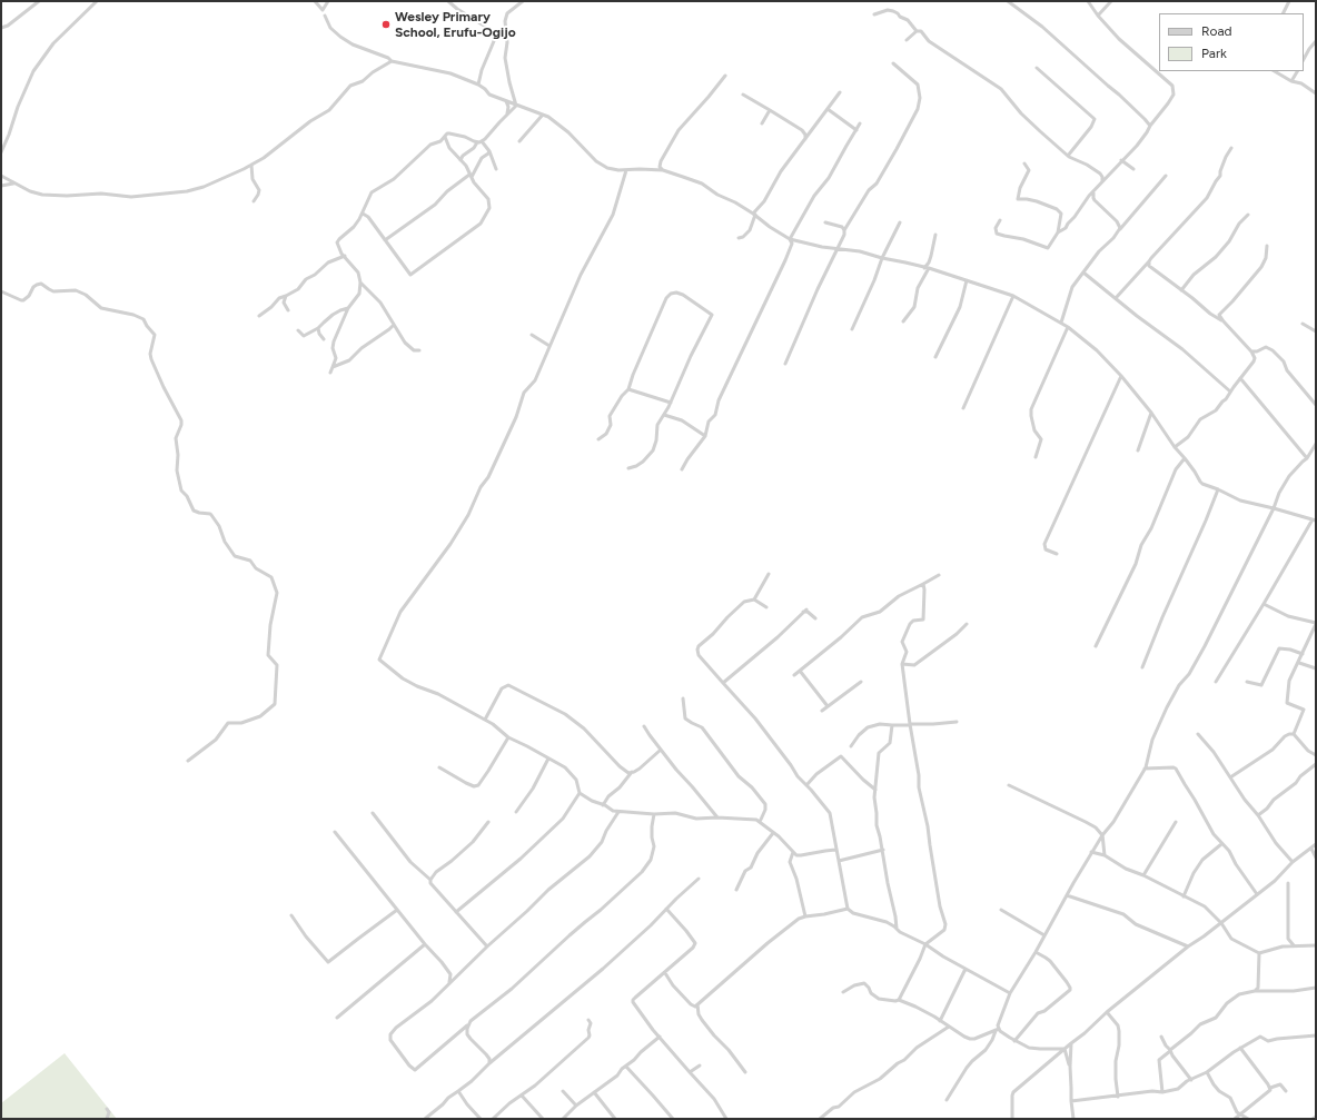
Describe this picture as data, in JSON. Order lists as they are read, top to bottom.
{
  "places": ["Wesley Primary School, Erufu-Ogijo"],
  "legend": ["Road", "Park"]
}
